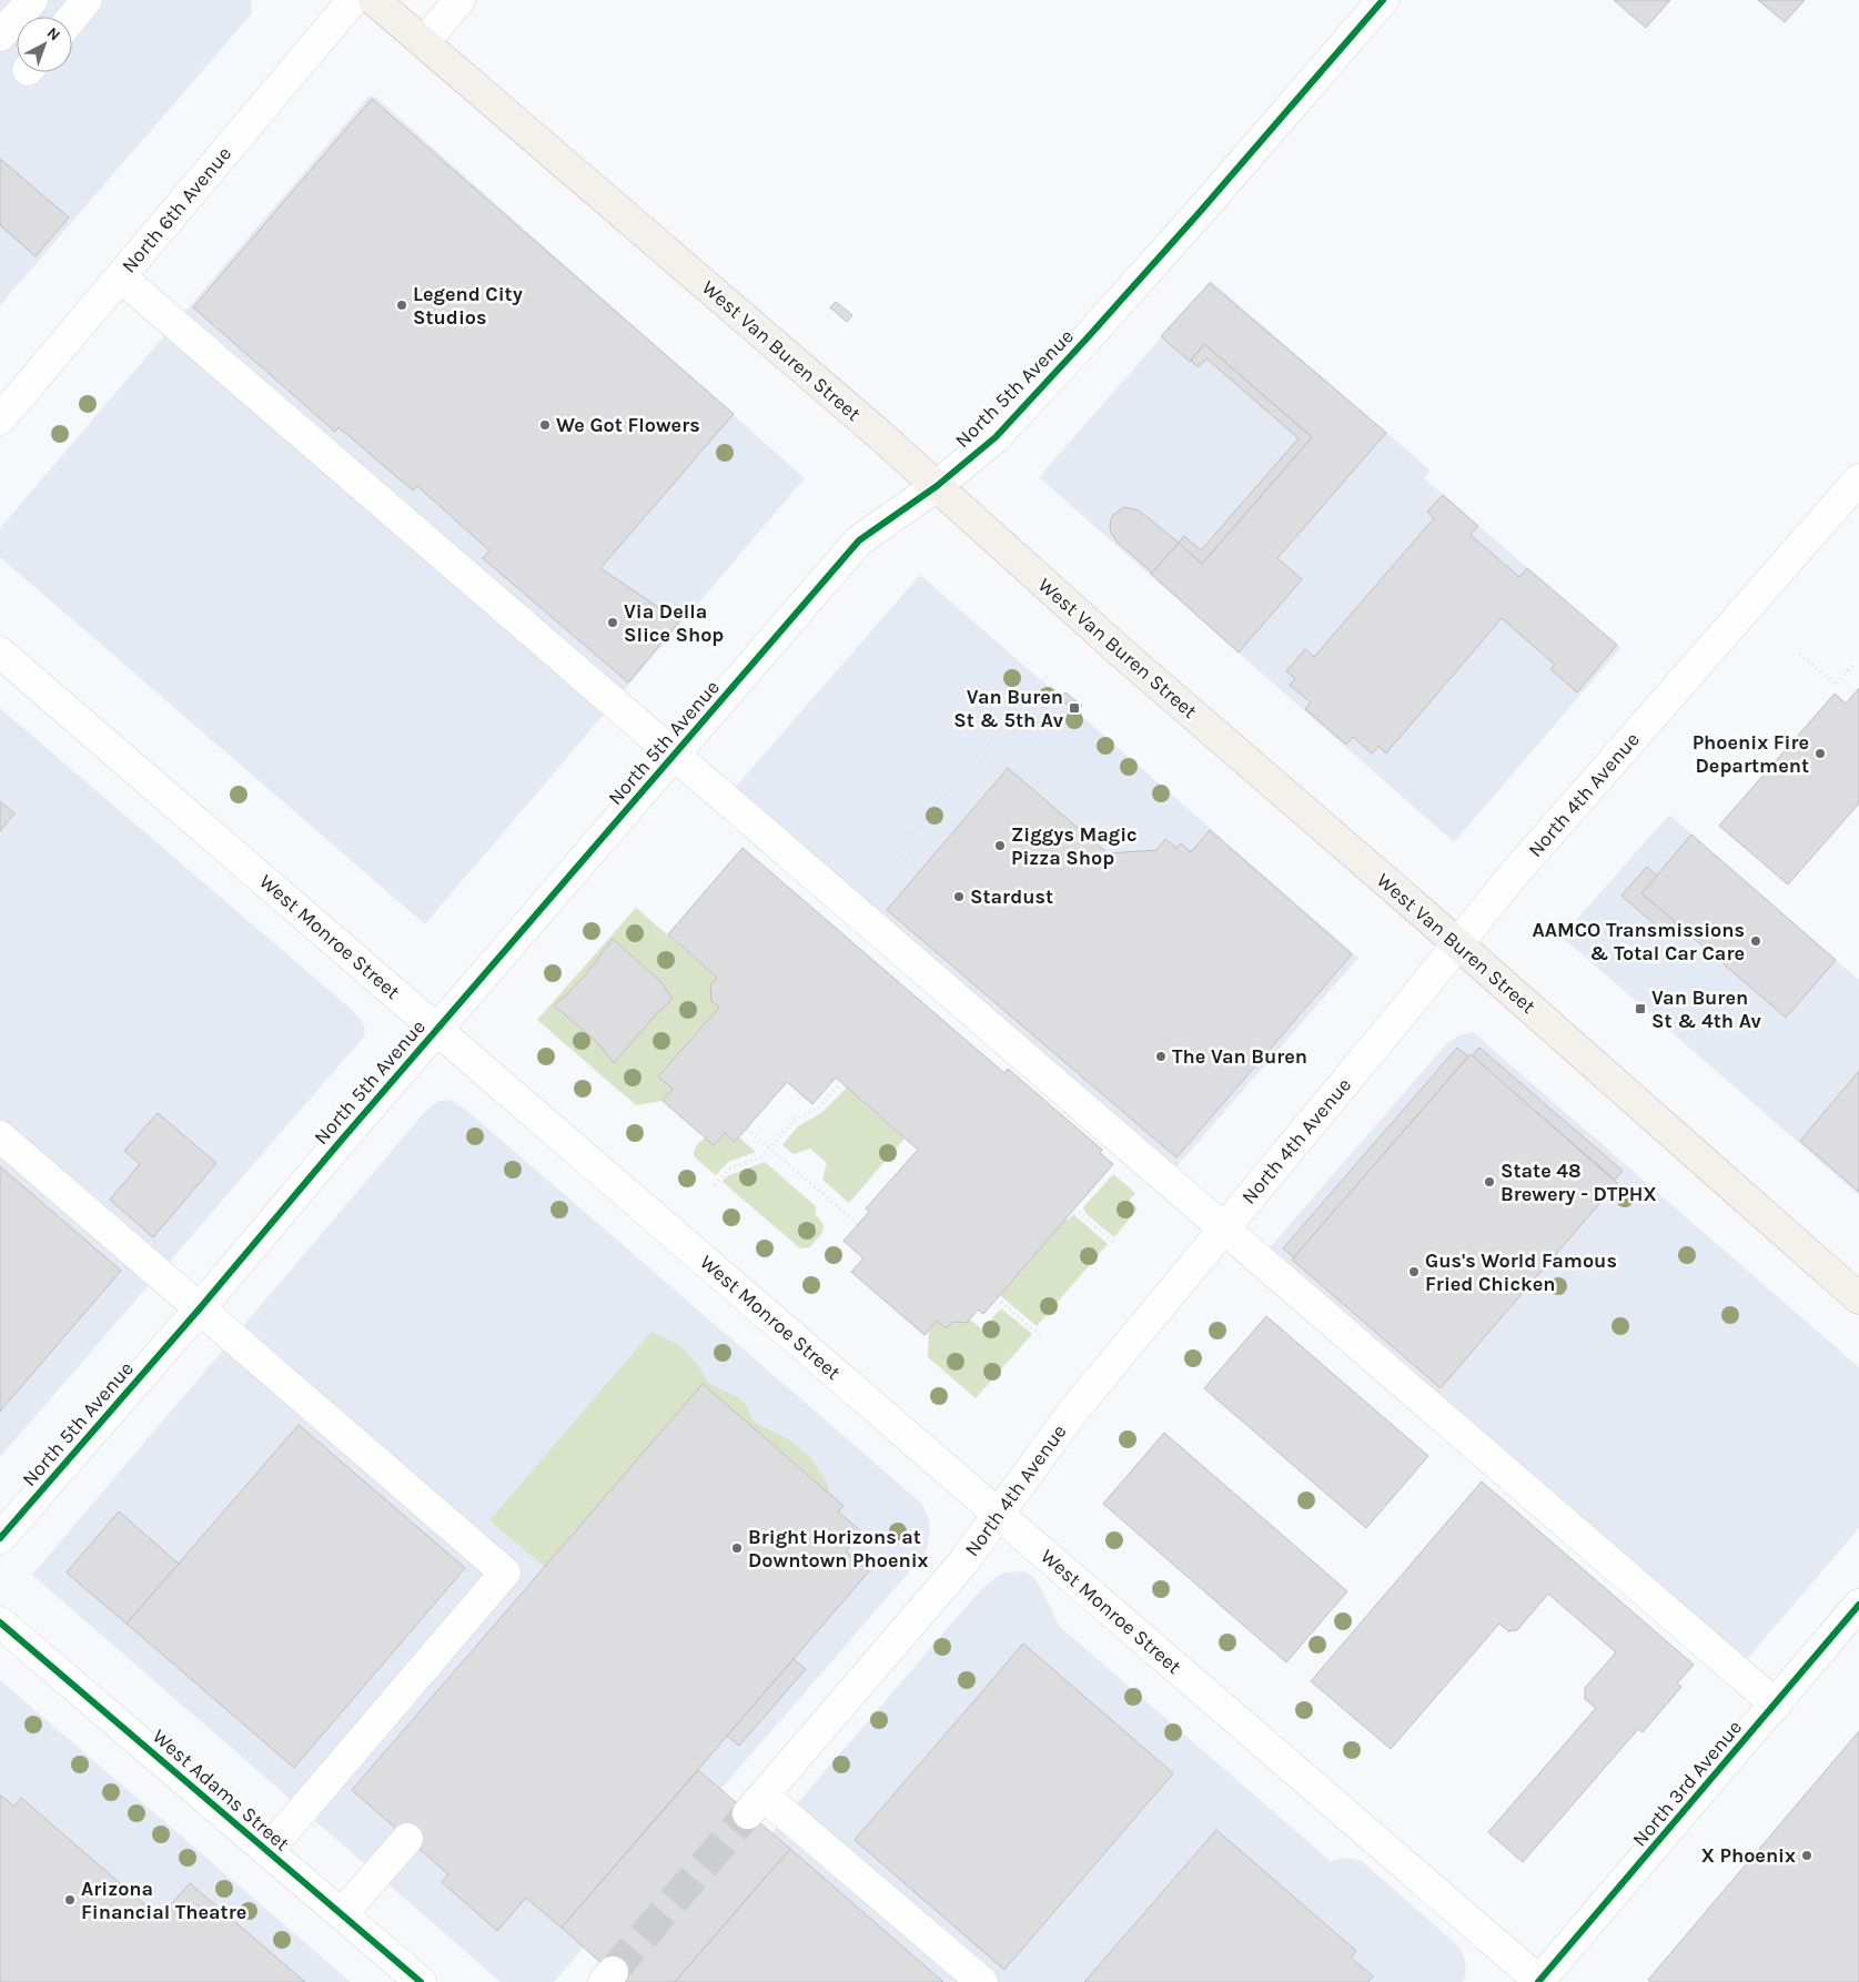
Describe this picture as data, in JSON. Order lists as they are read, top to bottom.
{
  "streets": {
    "main road": ["West Van Buren Street"],
    "street": [
      "North 6th Avenue",
      "North 5th Avenue",
      "North 4th Avenue",
      "West Monroe Street",
      "North 3rd Avenue",
      "West Adams Street"
    ]
  },
  "crossings": [
    ["West Van Buren Street", "North 5th Avenue"],
    ["West Van Buren Street", "North 4th Avenue"],
    ["North 5th Avenue", "West Monroe Street"],
    ["North 4th Avenue", "West Monroe Street"],
    ["West Monroe Street", "North 3rd Avenue"]
  ],
  "places": {
    "other": [
      "Legend City Studios",
      "We Got Flowers",
      "Via Della Slice Shop",
      "Phoenix Fire Department",
      "Ziggys Magic Pizza Shop",
      "Stardust",
      "AAMCO Transmissions & Total Car Care",
      "The Van Buren",
      "State 48 Brewery - DTPHX",
      "Gus's World Famous Fried Chicken",
      "Bright Horizons at Downtown Phoenix",
      "X Phoenix",
      "Arizona Financial Theatre"
    ],
    "transit": ["Van Buren St & 5th Av", "Van Buren St & 4th Av"]
  },
  "north": "top right"
}
